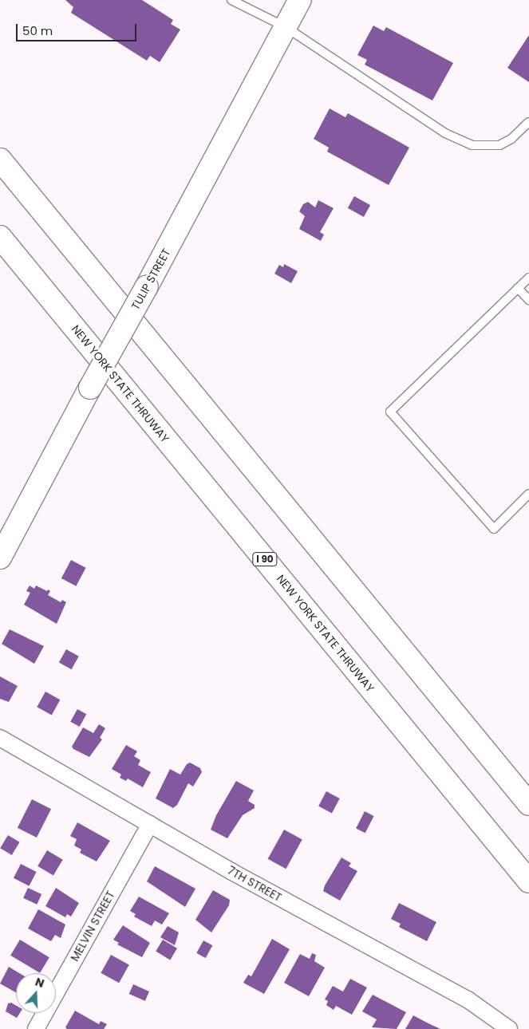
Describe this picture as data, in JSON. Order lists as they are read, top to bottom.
{
  "streets": {
    "main road": ["TULIP STREET", "NEW YORK STATE THRUWAY", "I 90"],
    "street": ["7TH STREET", "MELVIN STREET"]
  },
  "crossings": [
    ["7TH STREET", "MELVIN STREET"]
  ],
  "scale_bar": "50 m",
  "north": "top"
}
